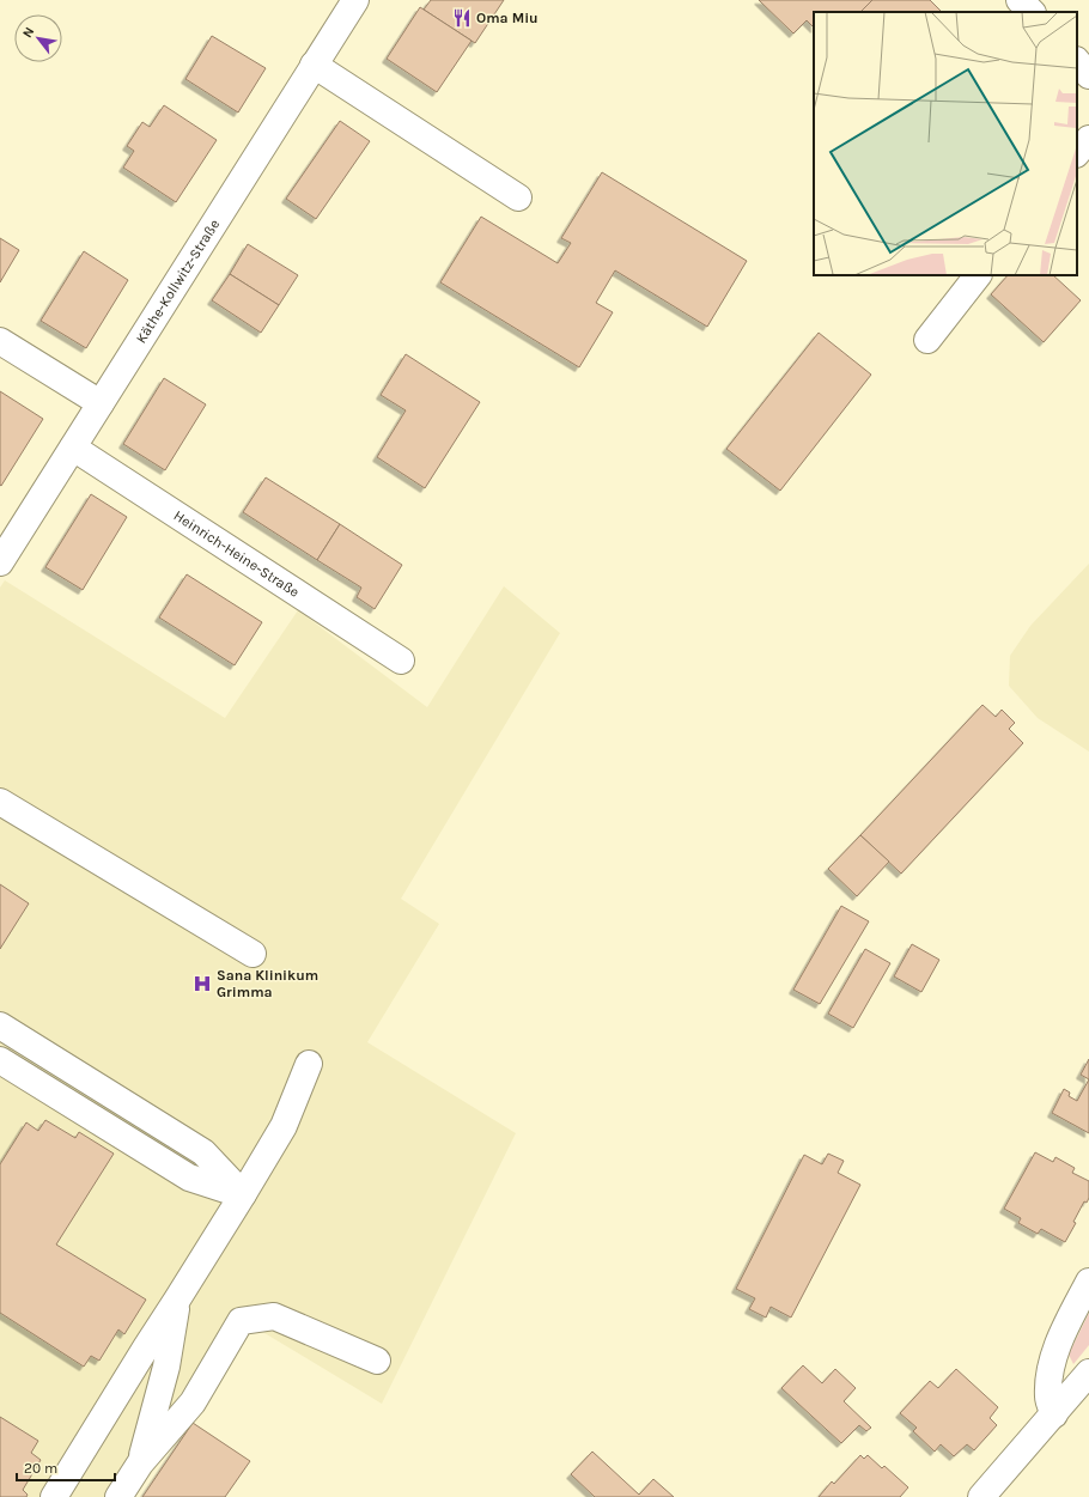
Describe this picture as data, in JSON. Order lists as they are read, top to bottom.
{
  "streets": {
    "street": ["Käthe-Kollwitz-Straße", "Heinrich-Heine-Straße"]
  },
  "crossings": [
    ["Käthe-Kollwitz-Straße", "Heinrich-Heine-Straße"]
  ],
  "places": {
    "restaurant": ["Oma Miu"],
    "hospital": ["Sana Klinikum Grimma"]
  },
  "scale_bar": "20 m",
  "north": "top left"
}
